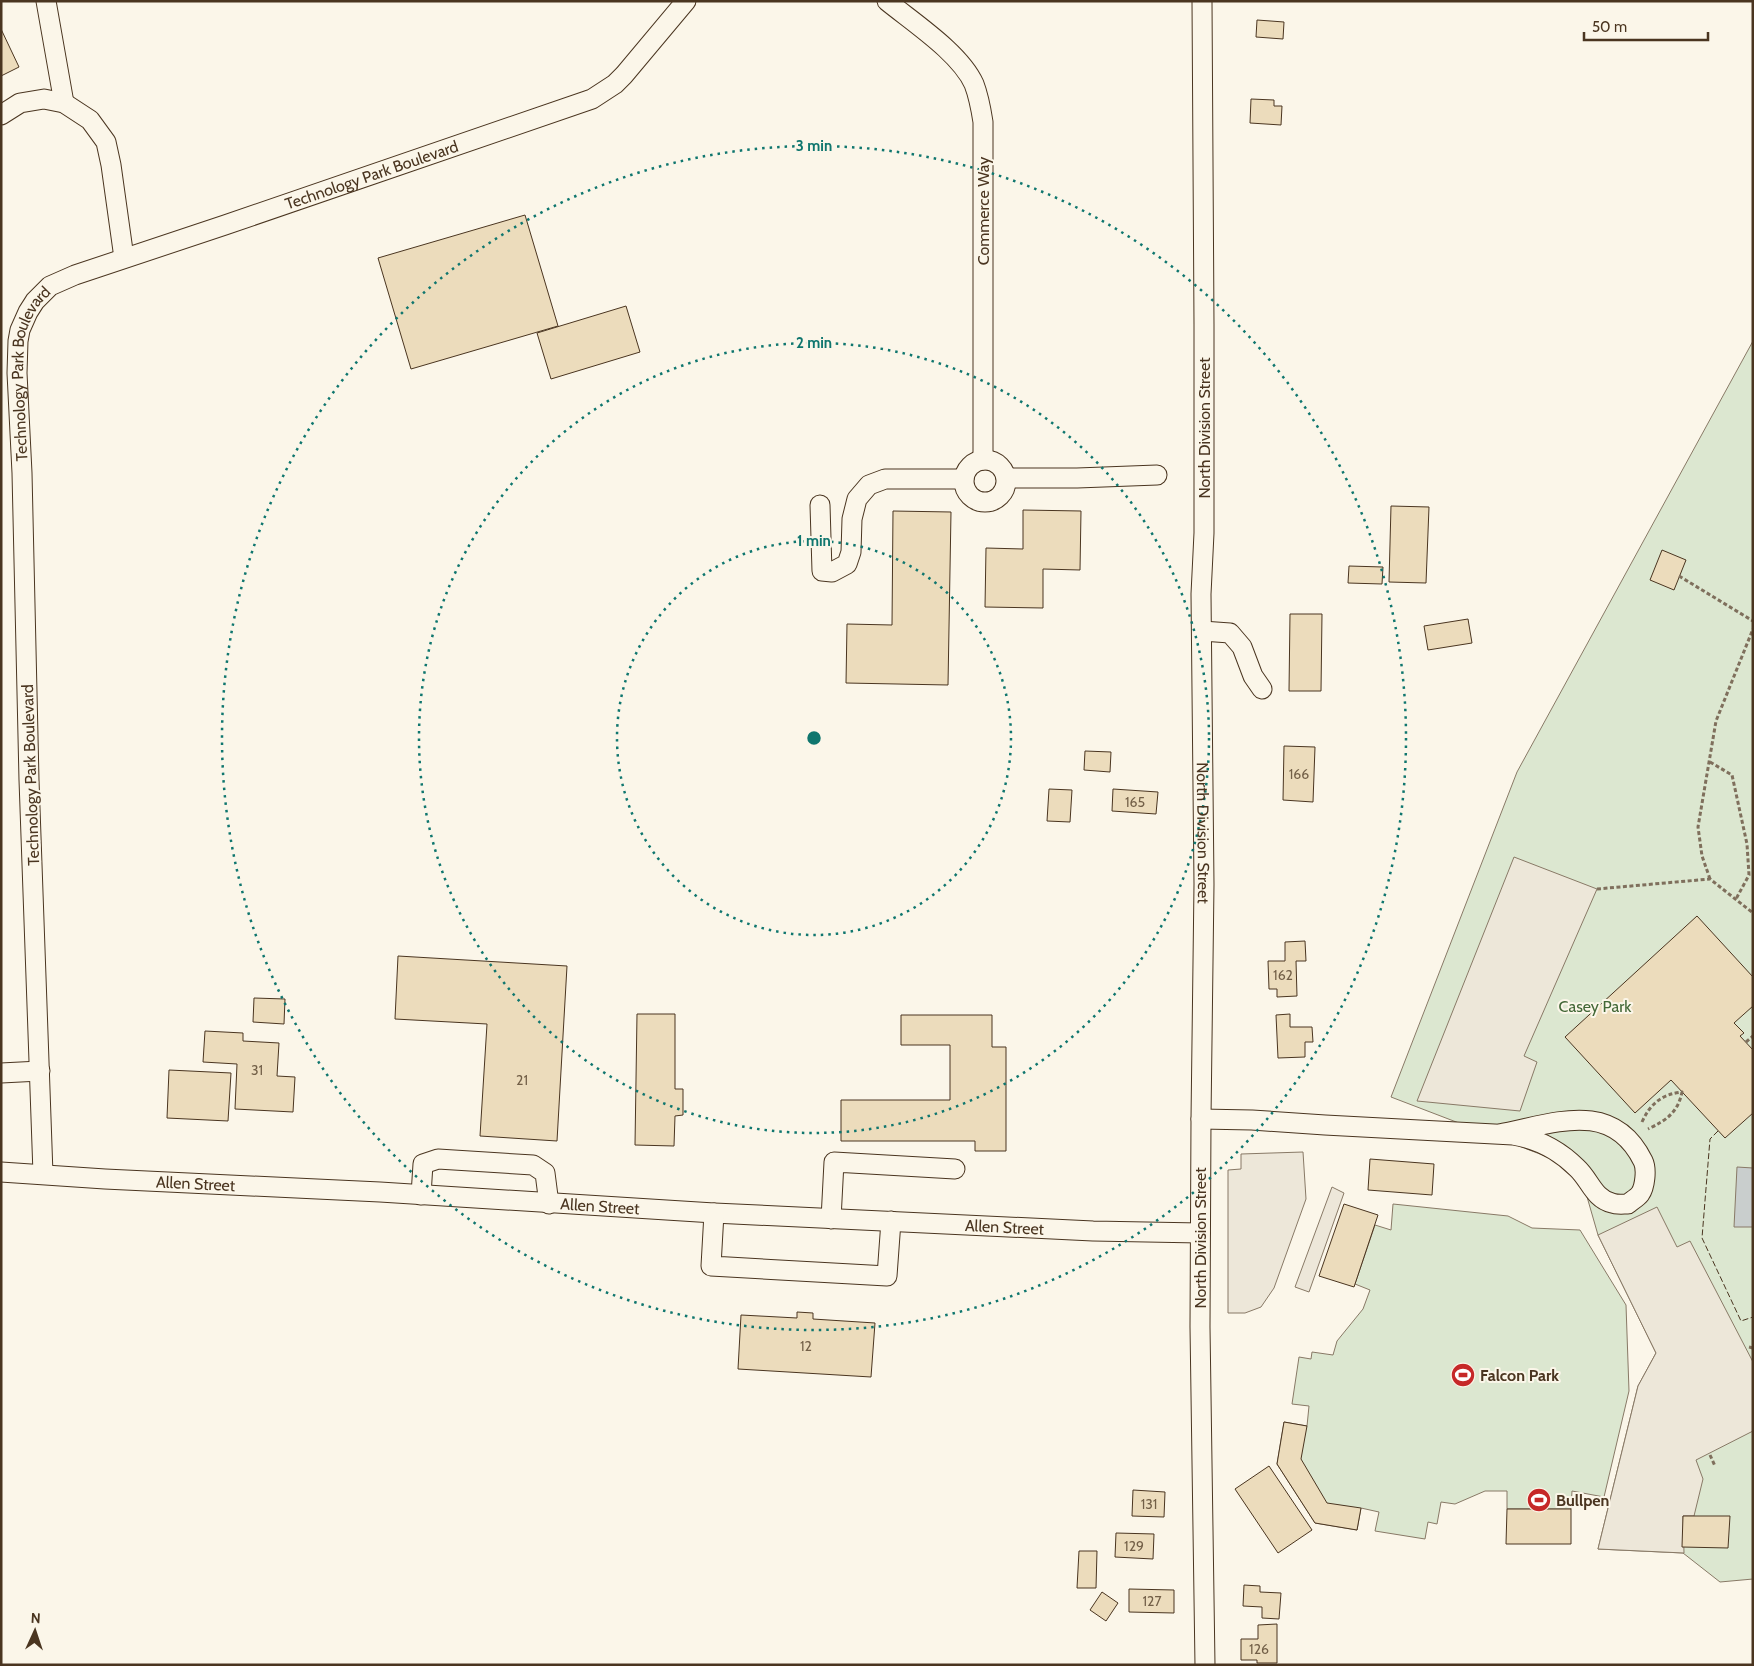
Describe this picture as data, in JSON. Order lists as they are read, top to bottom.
{
  "streets": {
    "street": [
      "Technology Park Boulevard",
      "Commerce Way",
      "North Division Street",
      "Allen Street"
    ]
  },
  "crossings": [
    ["Technology Park Boulevard", "Allen Street"],
    ["North Division Street", "Allen Street"]
  ],
  "parks": ["Casey Park"],
  "places": {
    "sports": ["Falcon Park", "Bullpen"]
  },
  "house_numbers": [
    "166",
    "165",
    "162",
    "31",
    "21",
    "12",
    "131",
    "129",
    "127",
    "126"
  ],
  "scale_bar": "50 m",
  "north": "top",
  "rings": ["3 min", "2 min", "1 min"]
}
